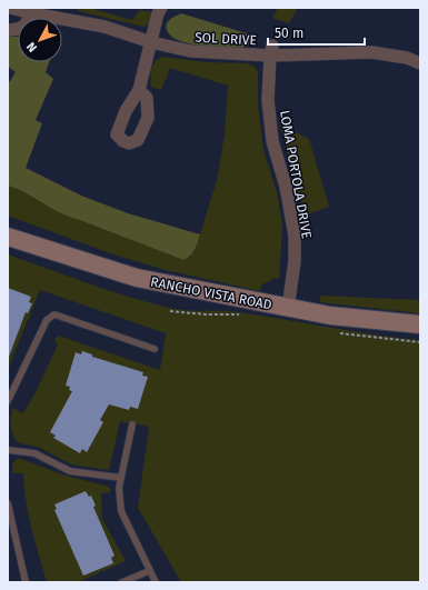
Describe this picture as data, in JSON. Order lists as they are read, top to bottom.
{
  "streets": {
    "main road": ["RANCHO VISTA ROAD"],
    "street": ["SOL DRIVE", "LOMA PORTOLA DRIVE"]
  },
  "crossings": [
    ["SOL DRIVE", "LOMA PORTOLA DRIVE"],
    ["LOMA PORTOLA DRIVE", "RANCHO VISTA ROAD"]
  ],
  "scale_bar": "50 m",
  "north": "bottom left"
}
